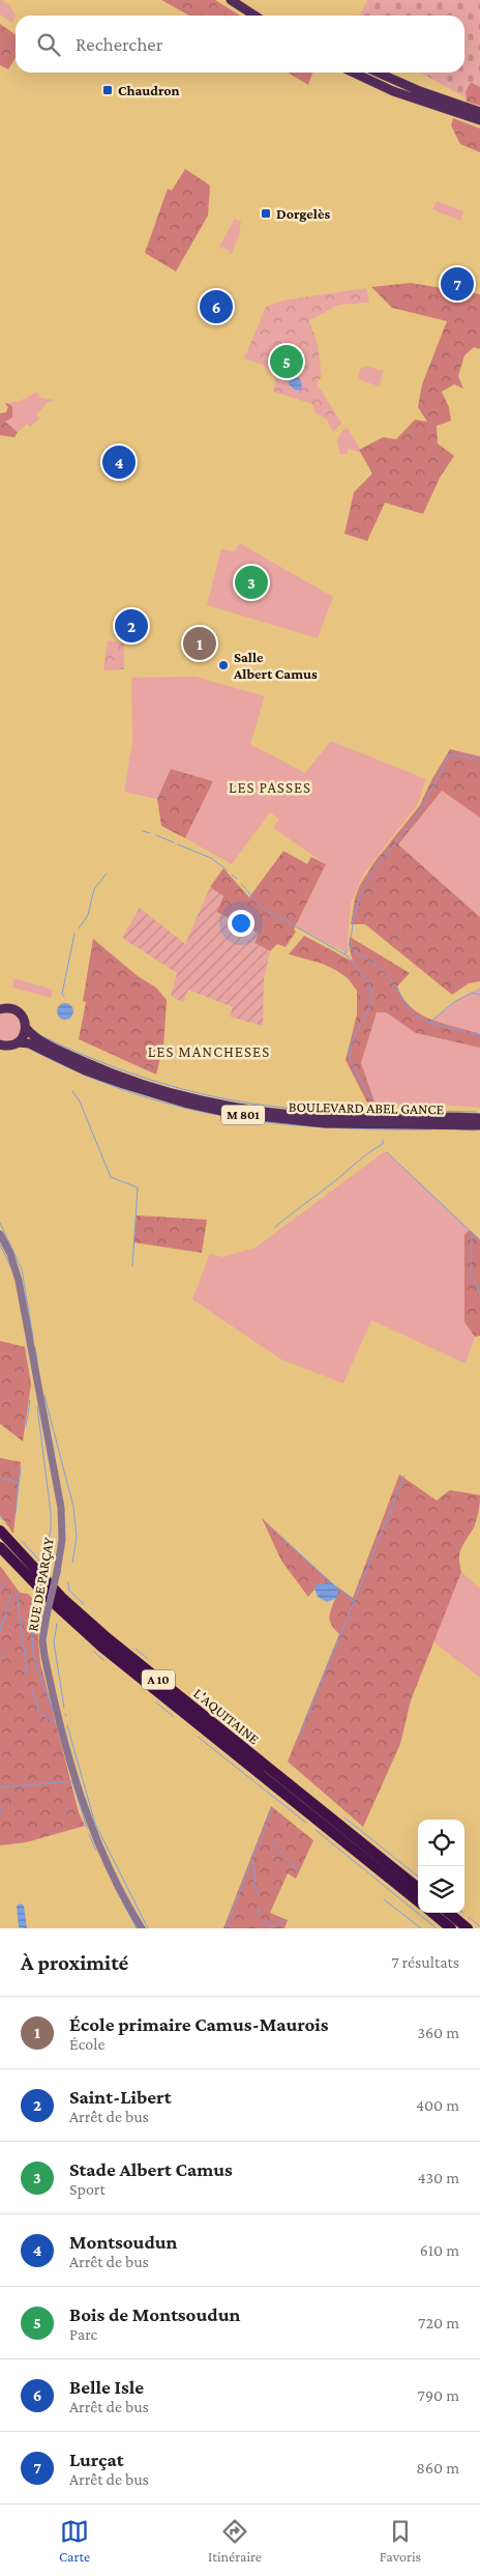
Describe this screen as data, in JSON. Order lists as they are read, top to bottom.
{
  "streets": {
    "highway": ["A 10", "L'AQUITAINE"],
    "main road": ["BOULEVARD ABEL GANCE", "M 801"],
    "street": ["RUE DE PARÇAY"]
  },
  "crossings": [
    ["BOULEVARD ABEL GANCE", "M 801"]
  ],
  "districts": ["LES PASSES", "LES MANCHESES"],
  "places": {
    "transit": ["Chaudron", "Dorgelès"],
    "other": ["Salle Albert Camus"]
  },
  "page": {
    "search": "Rechercher",
    "pins": [
      "7",
      "6",
      "5",
      "4",
      "3",
      "2",
      "1"
    ],
    "heading": ["À proximité", "7 résultats"],
    "list": [
      {
        "mark": "1",
        "name": "École primaire Camus-Maurois",
        "note": "École",
        "value": "360 m"
      },
      {
        "mark": "2",
        "name": "Saint-Libert",
        "note": "Arrêt de bus",
        "value": "400 m"
      },
      {
        "mark": "3",
        "name": "Stade Albert Camus",
        "note": "Sport",
        "value": "430 m"
      },
      {
        "mark": "4",
        "name": "Montsoudun",
        "note": "Arrêt de bus",
        "value": "610 m"
      },
      {
        "mark": "5",
        "name": "Bois de Montsoudun",
        "note": "Parc",
        "value": "720 m"
      },
      {
        "mark": "6",
        "name": "Belle Isle",
        "note": "Arrêt de bus",
        "value": "790 m"
      },
      {
        "mark": "7",
        "name": "Lurçat",
        "note": "Arrêt de bus",
        "value": "860 m"
      }
    ],
    "nav": ["Carte", "Itinéraire", "Favoris"]
  }
}
